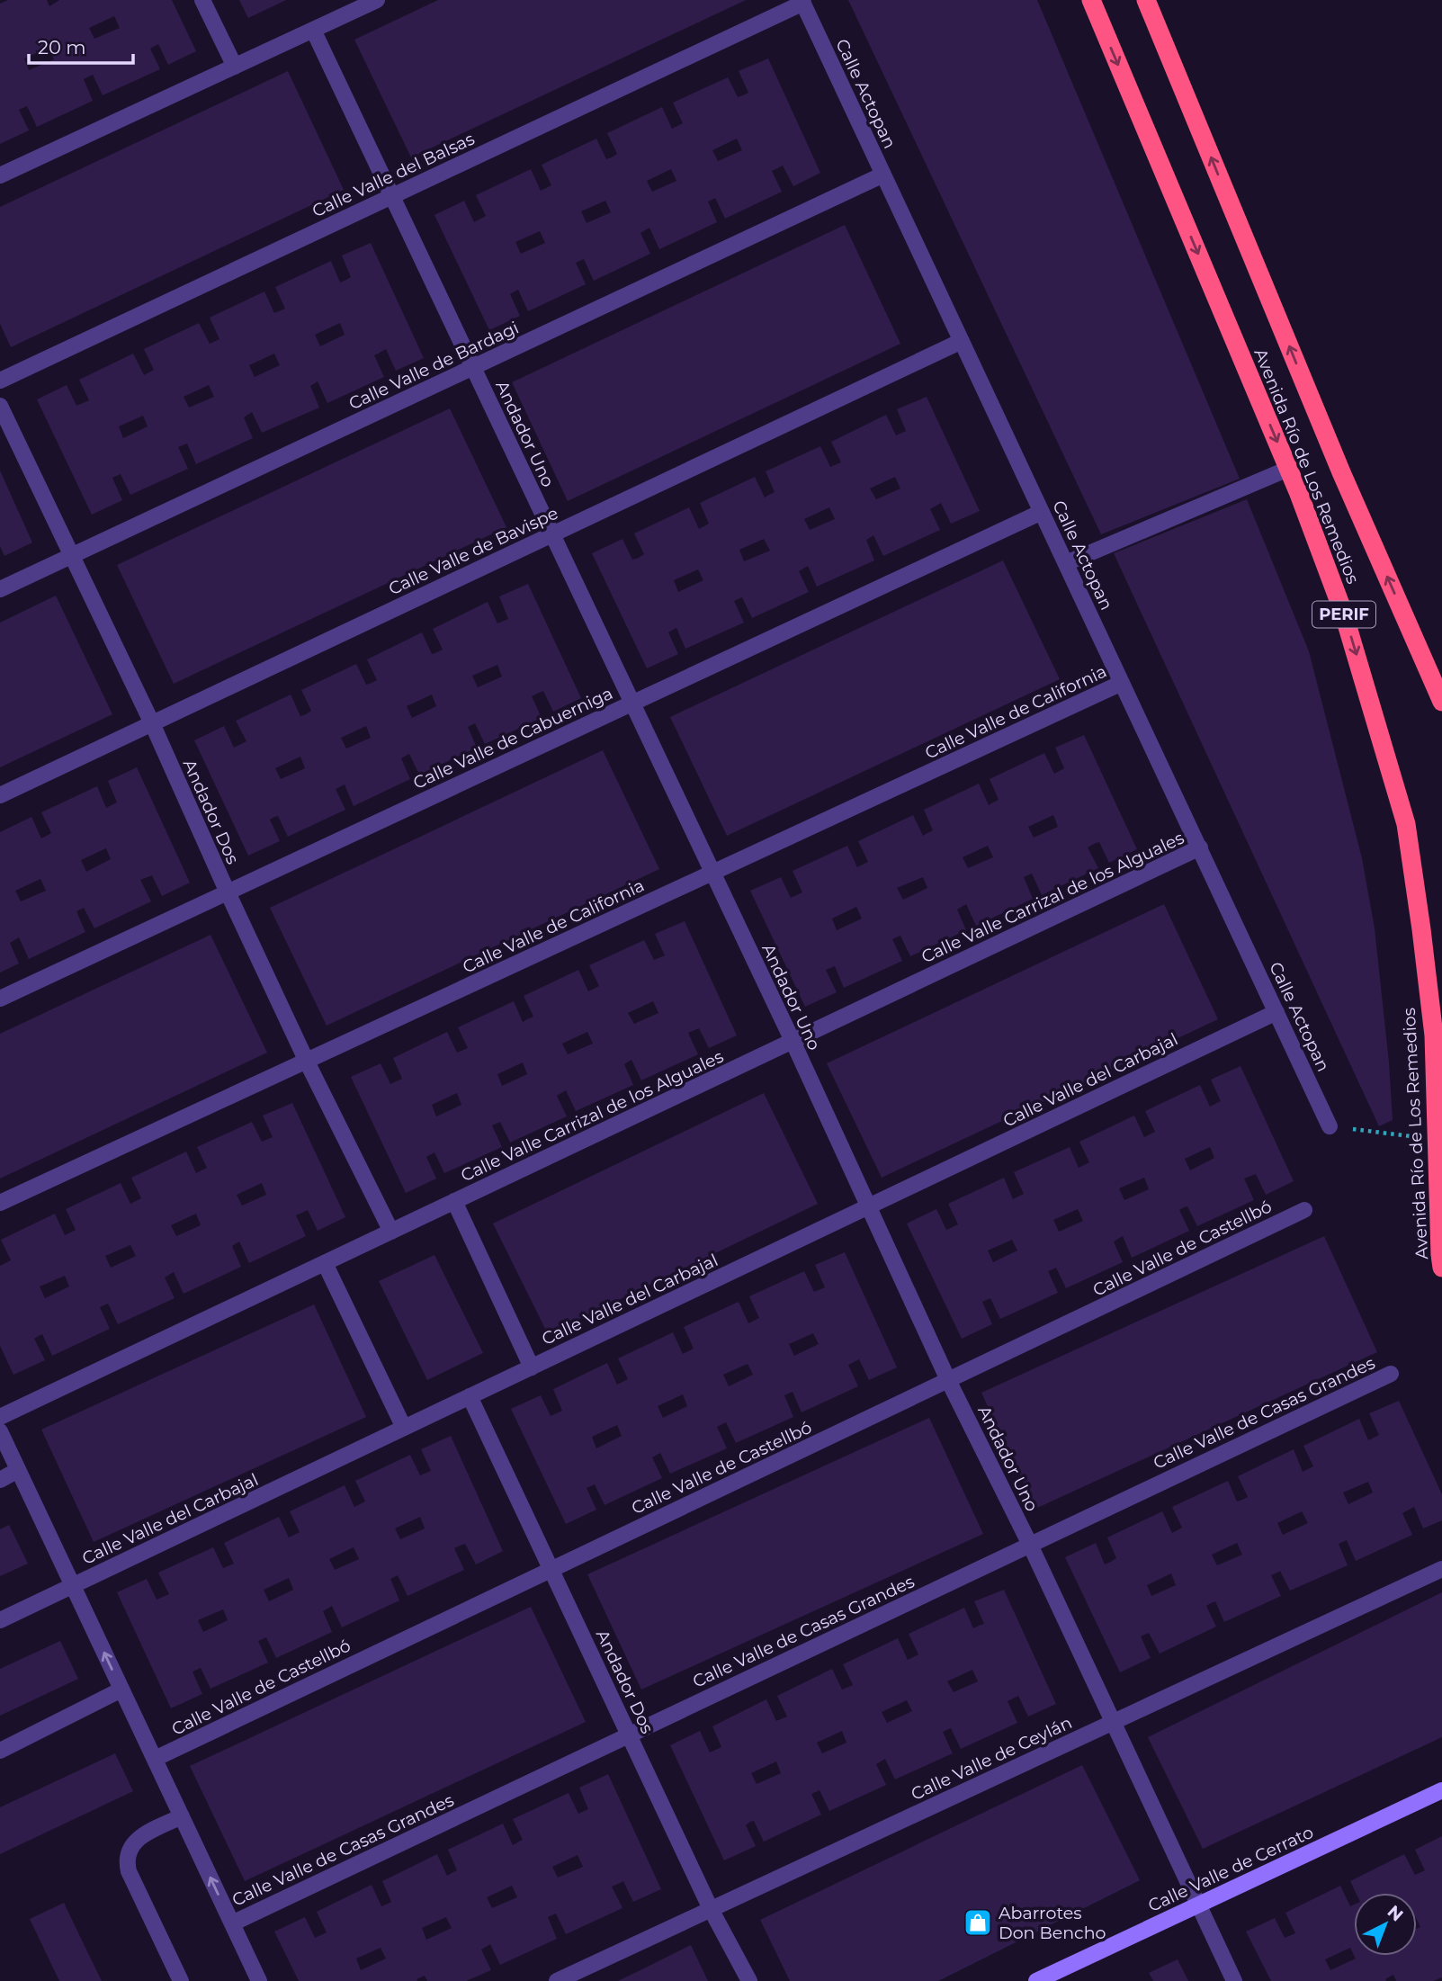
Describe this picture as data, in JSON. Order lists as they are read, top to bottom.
{
  "streets": {
    "highway": ["Avenida Río de Los Remedios", "PERIF"],
    "street": [
      "Calle Actopan",
      "Calle Valle del Balsas",
      "Calle Valle de Bardagi",
      "Andador Uno",
      "Calle Valle de Bavispe",
      "Calle Valle de California",
      "Calle Valle de Cabuerniga",
      "Andador Dos",
      "Calle Valle Carrizal de los Alguales",
      "Calle Valle del Carbajal",
      "Calle Valle de Castellbó",
      "Calle Valle de Casas Grandes",
      "Calle Valle de Ceylán",
      "Calle Valle de Cerrato"
    ]
  },
  "crossings": [
    ["Calle Actopan", "Calle Valle del Balsas"],
    ["Calle Actopan", "Calle Valle de Bardagi"],
    ["Calle Actopan", "Calle Valle de Bavispe"],
    ["Calle Actopan", "Calle Valle de California"],
    ["Calle Actopan", "Calle Valle de Cabuerniga"],
    ["Calle Actopan", "Calle Valle Carrizal de los Alguales"],
    ["Calle Actopan", "Calle Valle del Carbajal"],
    ["Calle Valle del Balsas", "Andador Uno"],
    ["Calle Valle de Bardagi", "Andador Uno"],
    ["Calle Valle de Bardagi", "Andador Dos"],
    ["Andador Uno", "Calle Valle de Bavispe"],
    ["Andador Uno", "Calle Valle de California"],
    ["Andador Uno", "Calle Valle de Cabuerniga"],
    ["Andador Uno", "Calle Valle Carrizal de los Alguales"],
    ["Andador Uno", "Calle Valle del Carbajal"],
    ["Andador Uno", "Calle Valle de Castellbó"],
    ["Andador Uno", "Calle Valle de Casas Grandes"],
    ["Andador Uno", "Calle Valle de Ceylán"],
    ["Andador Uno", "Calle Valle de Cerrato"],
    ["Calle Valle de Bavispe", "Andador Dos"],
    ["Calle Valle de California", "Andador Dos"],
    ["Calle Valle de Cabuerniga", "Andador Dos"],
    ["Andador Dos", "Calle Valle Carrizal de los Alguales"],
    ["Andador Dos", "Calle Valle del Carbajal"],
    ["Andador Dos", "Calle Valle de Castellbó"],
    ["Andador Dos", "Calle Valle de Casas Grandes"],
    ["Andador Dos", "Calle Valle de Ceylán"]
  ],
  "places": {
    "shop": ["Abarrotes Don Bencho"]
  },
  "scale_bar": "20 m",
  "north": "top right"
}
